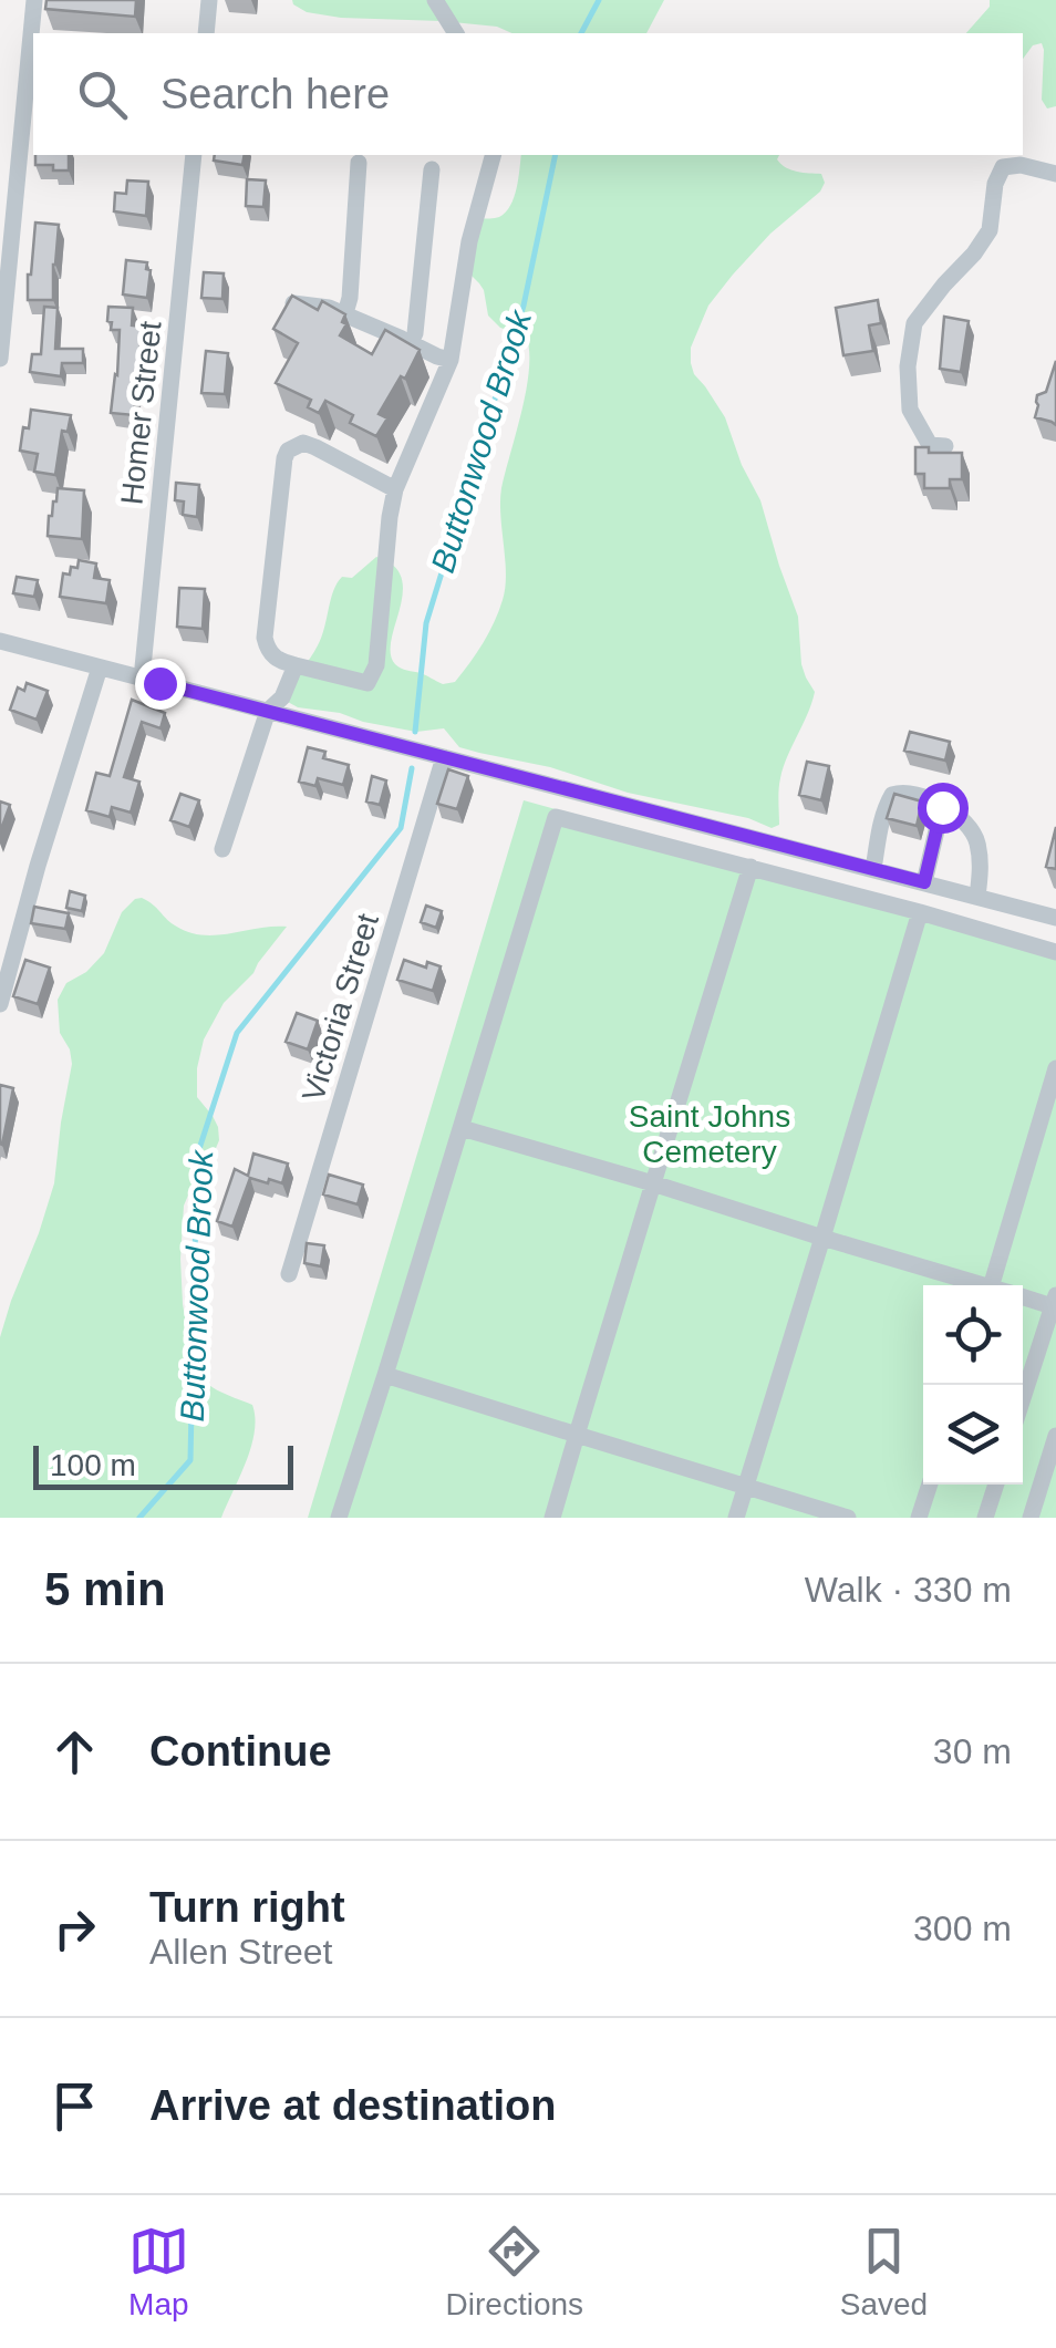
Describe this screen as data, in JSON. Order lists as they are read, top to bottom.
{
  "streets": {
    "street": ["Homer Street", "Victoria Street"]
  },
  "water": ["Buttonwood Brook"],
  "parks": ["Saint Johns Cemetery"],
  "scale_bar": "100 m",
  "page": {
    "search": "Search here",
    "scale": "100 m",
    "heading": ["5 min", "Walk · 330 m"],
    "list": [
      ["Continue", "30 m"],
      ["Turn right", "Allen Street", "300 m"],
      "Arrive at destination"
    ],
    "nav": ["Map", "Directions", "Saved"]
  }
}
